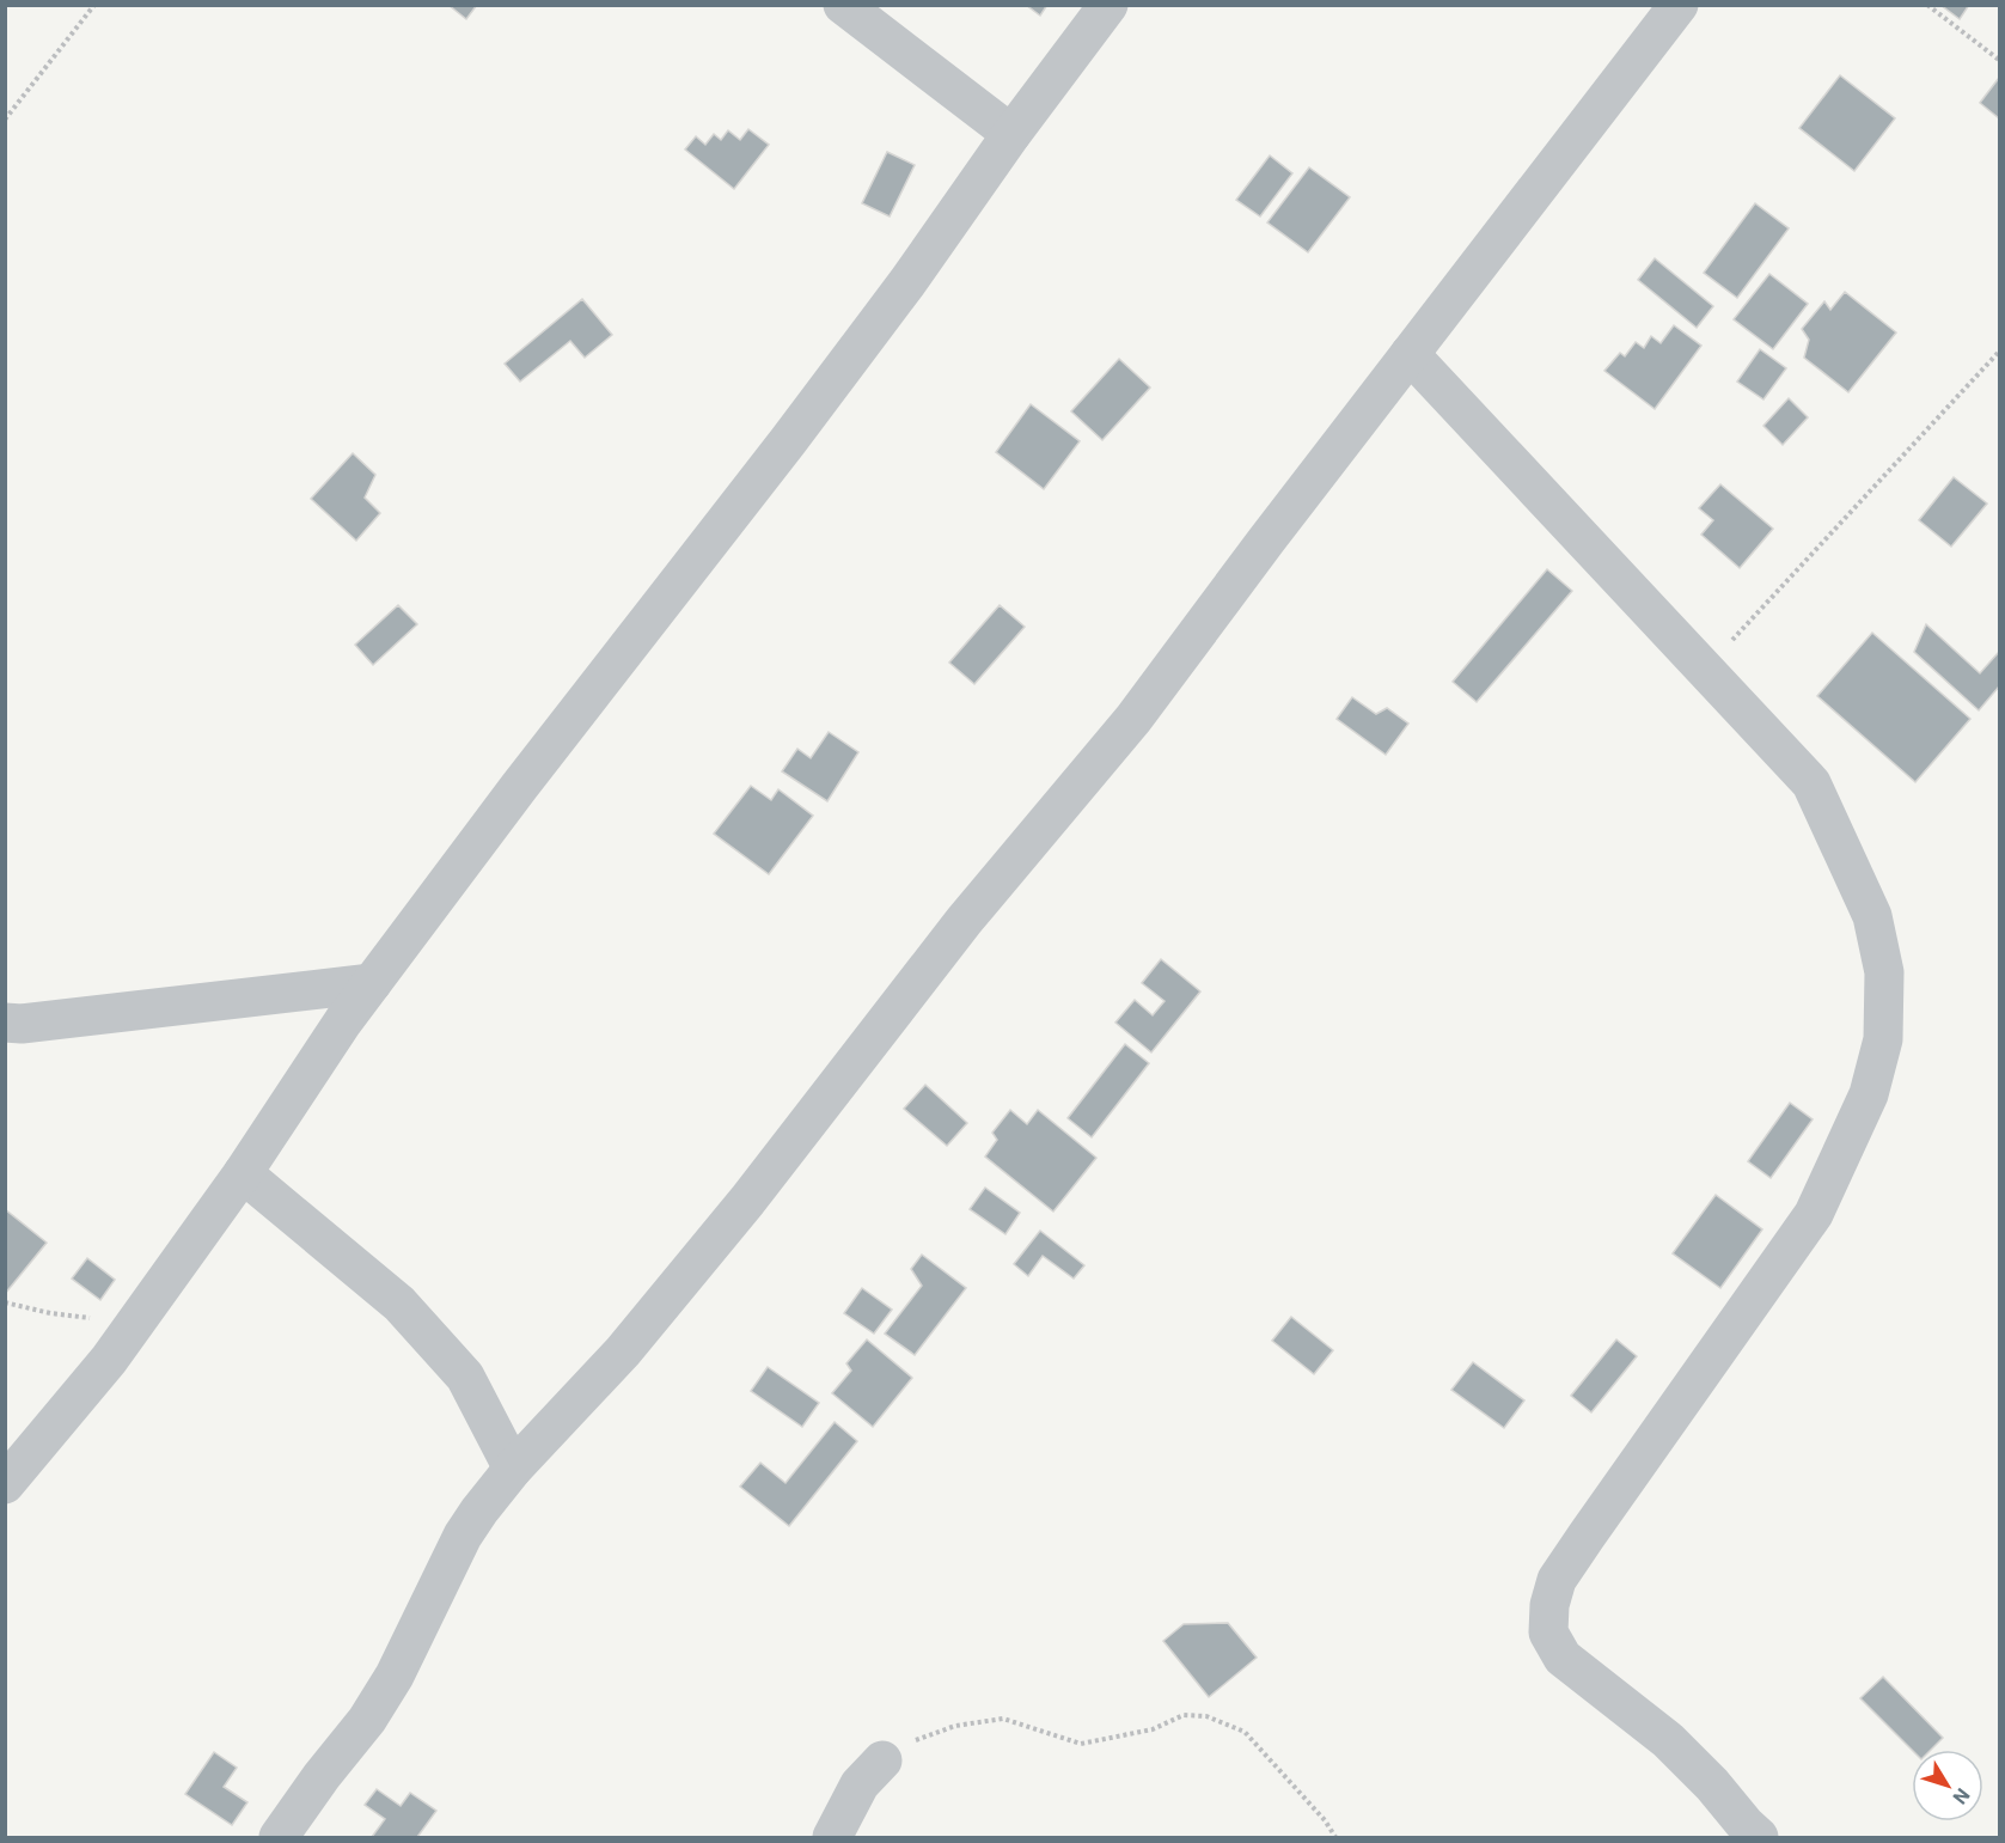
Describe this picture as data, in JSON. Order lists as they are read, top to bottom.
{
  "north": "bottom right"
}
